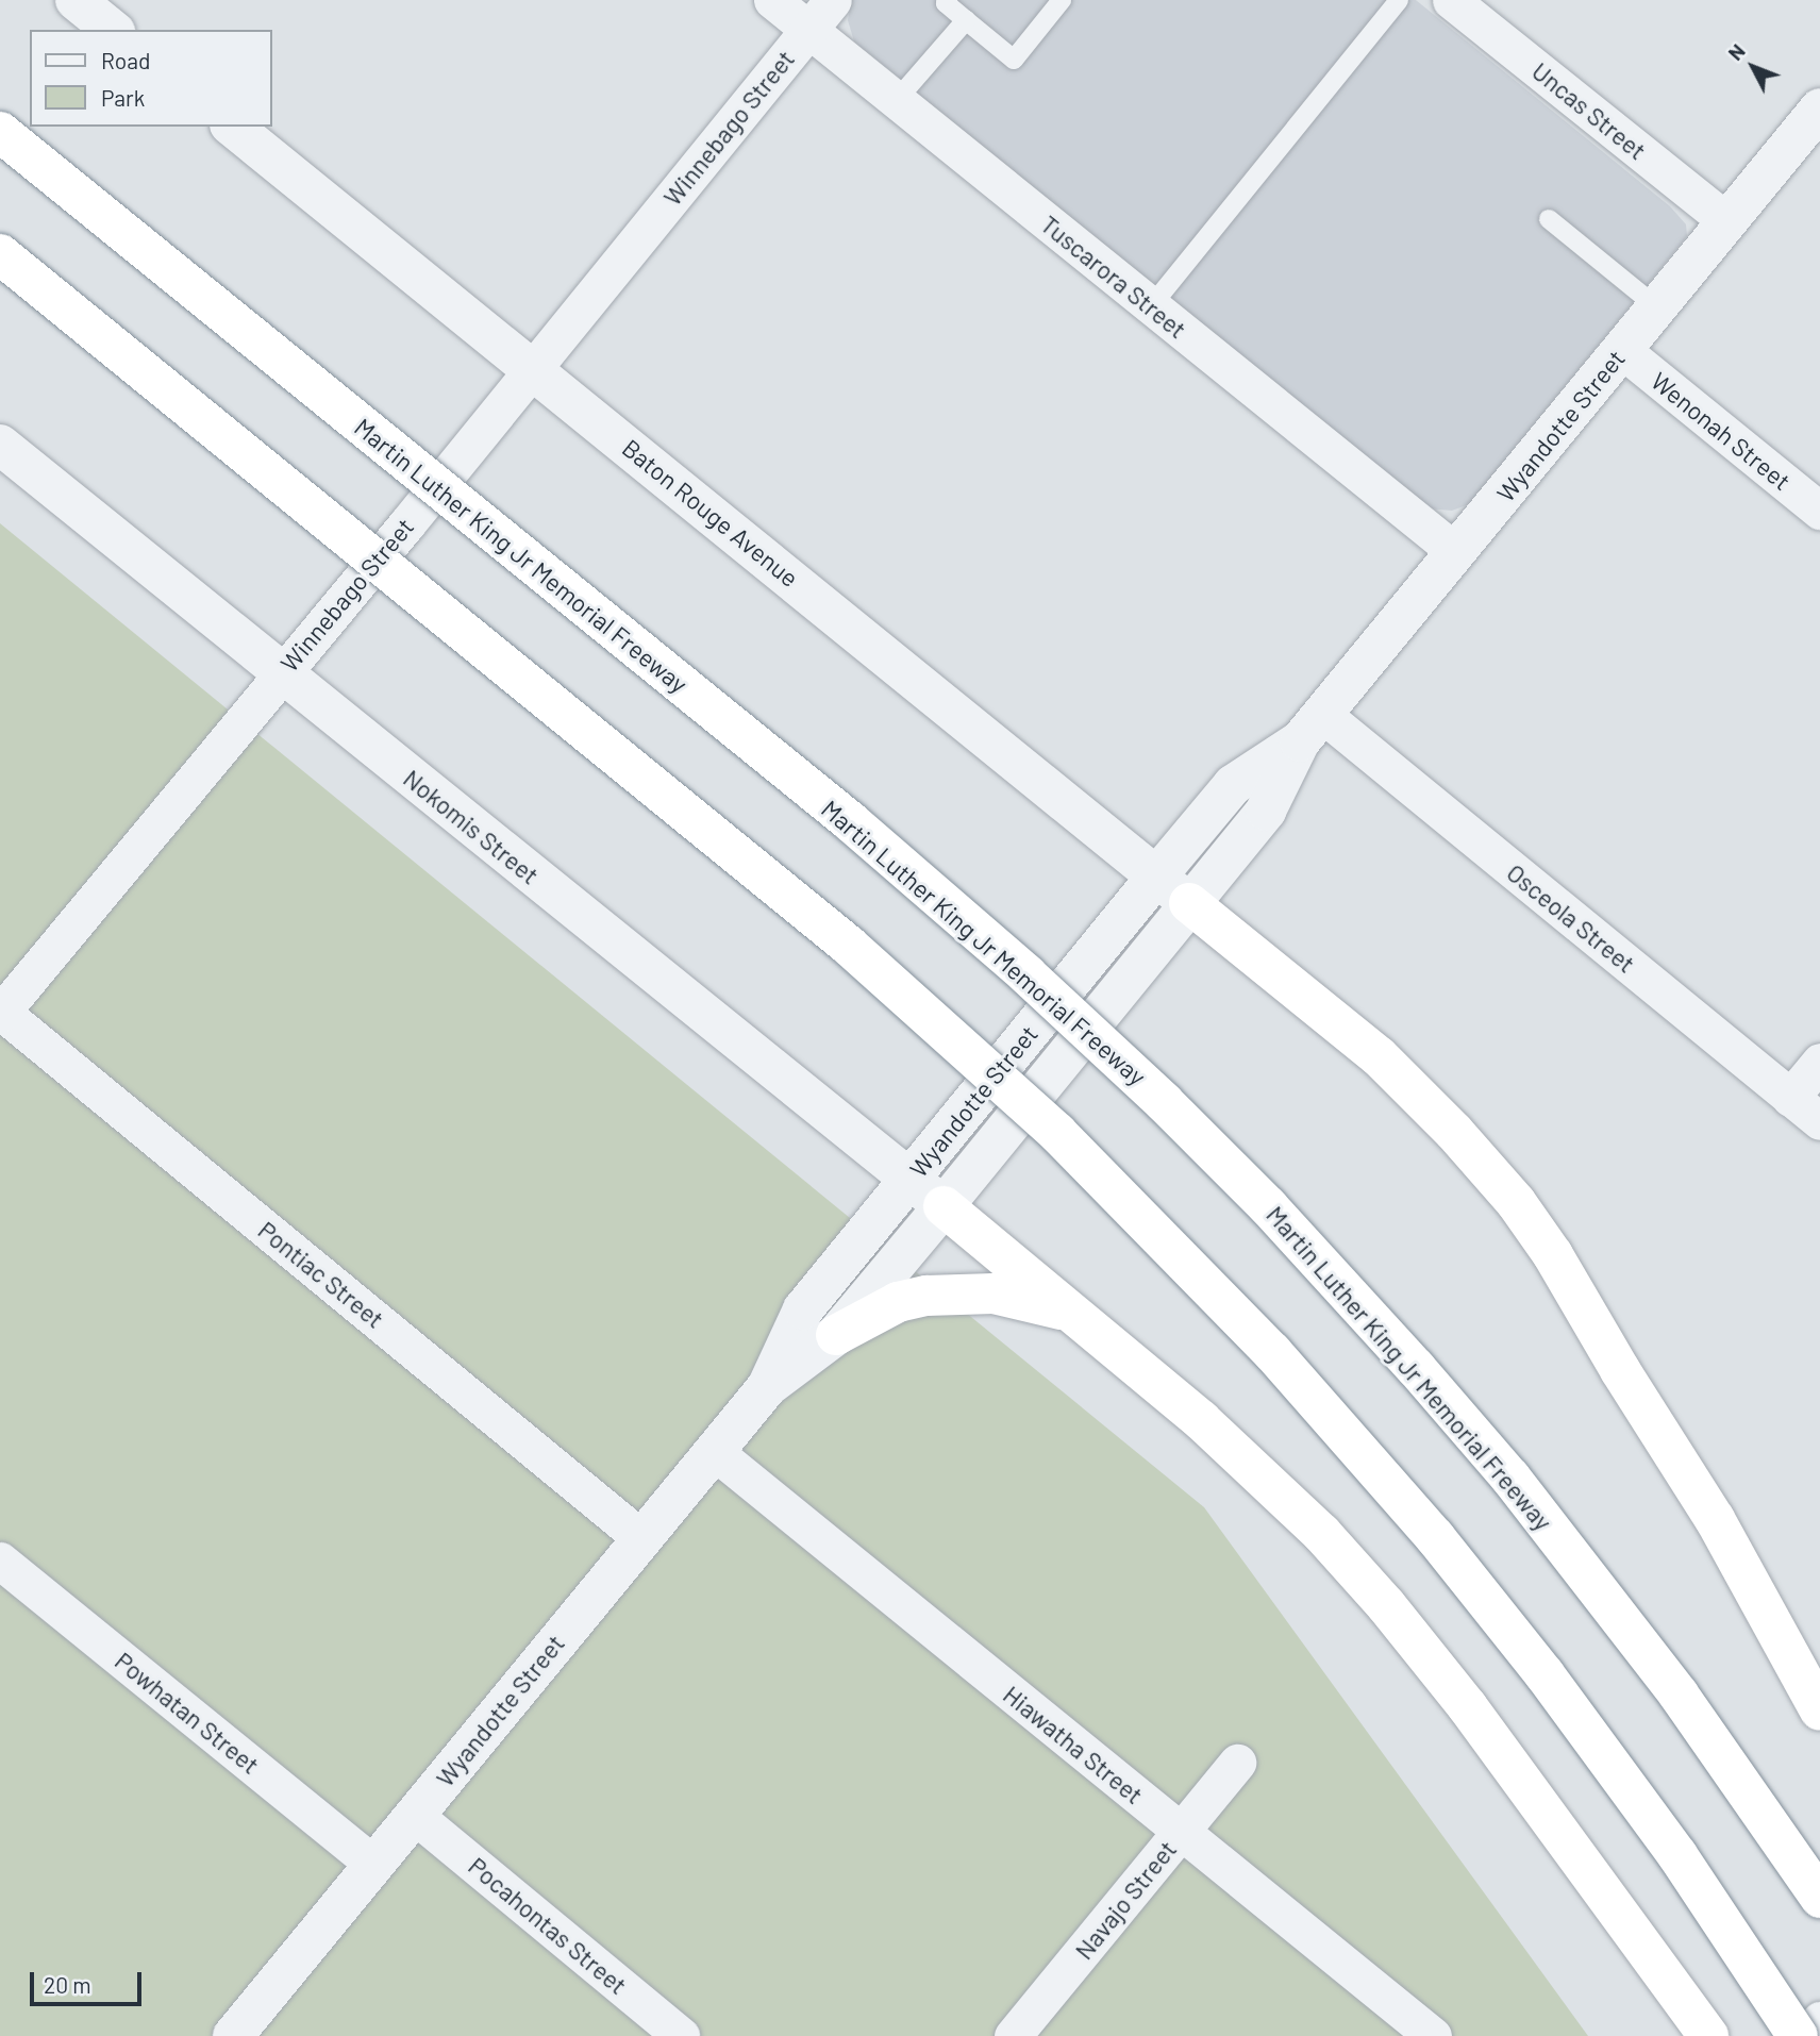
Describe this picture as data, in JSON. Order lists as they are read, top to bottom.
{
  "streets": {
    "highway": ["Martin Luther King Jr Memorial Freeway"],
    "street": [
      "Uncas Street",
      "Winnebago Street",
      "Tuscarora Street",
      "Wyandotte Street",
      "Wenonah Street",
      "Baton Rouge Avenue",
      "Nokomis Street",
      "Osceola Street",
      "Pontiac Street",
      "Powhatan Street",
      "Hiawatha Street",
      "Navajo Street",
      "Pocahontas Street"
    ]
  },
  "crossings": [
    ["Uncas Street", "Wyandotte Street"],
    ["Winnebago Street", "Tuscarora Street"],
    ["Winnebago Street", "Baton Rouge Avenue"],
    ["Winnebago Street", "Nokomis Street"],
    ["Winnebago Street", "Pontiac Street"],
    ["Tuscarora Street", "Wyandotte Street"],
    ["Wyandotte Street", "Wenonah Street"],
    ["Wyandotte Street", "Baton Rouge Avenue"],
    ["Wyandotte Street", "Nokomis Street"],
    ["Wyandotte Street", "Osceola Street"],
    ["Wyandotte Street", "Pontiac Street"],
    ["Wyandotte Street", "Powhatan Street"],
    ["Wyandotte Street", "Hiawatha Street"],
    ["Wyandotte Street", "Pocahontas Street"],
    ["Hiawatha Street", "Navajo Street"]
  ],
  "legend": ["Road", "Park"],
  "scale_bar": "20 m",
  "north": "top left"
}
